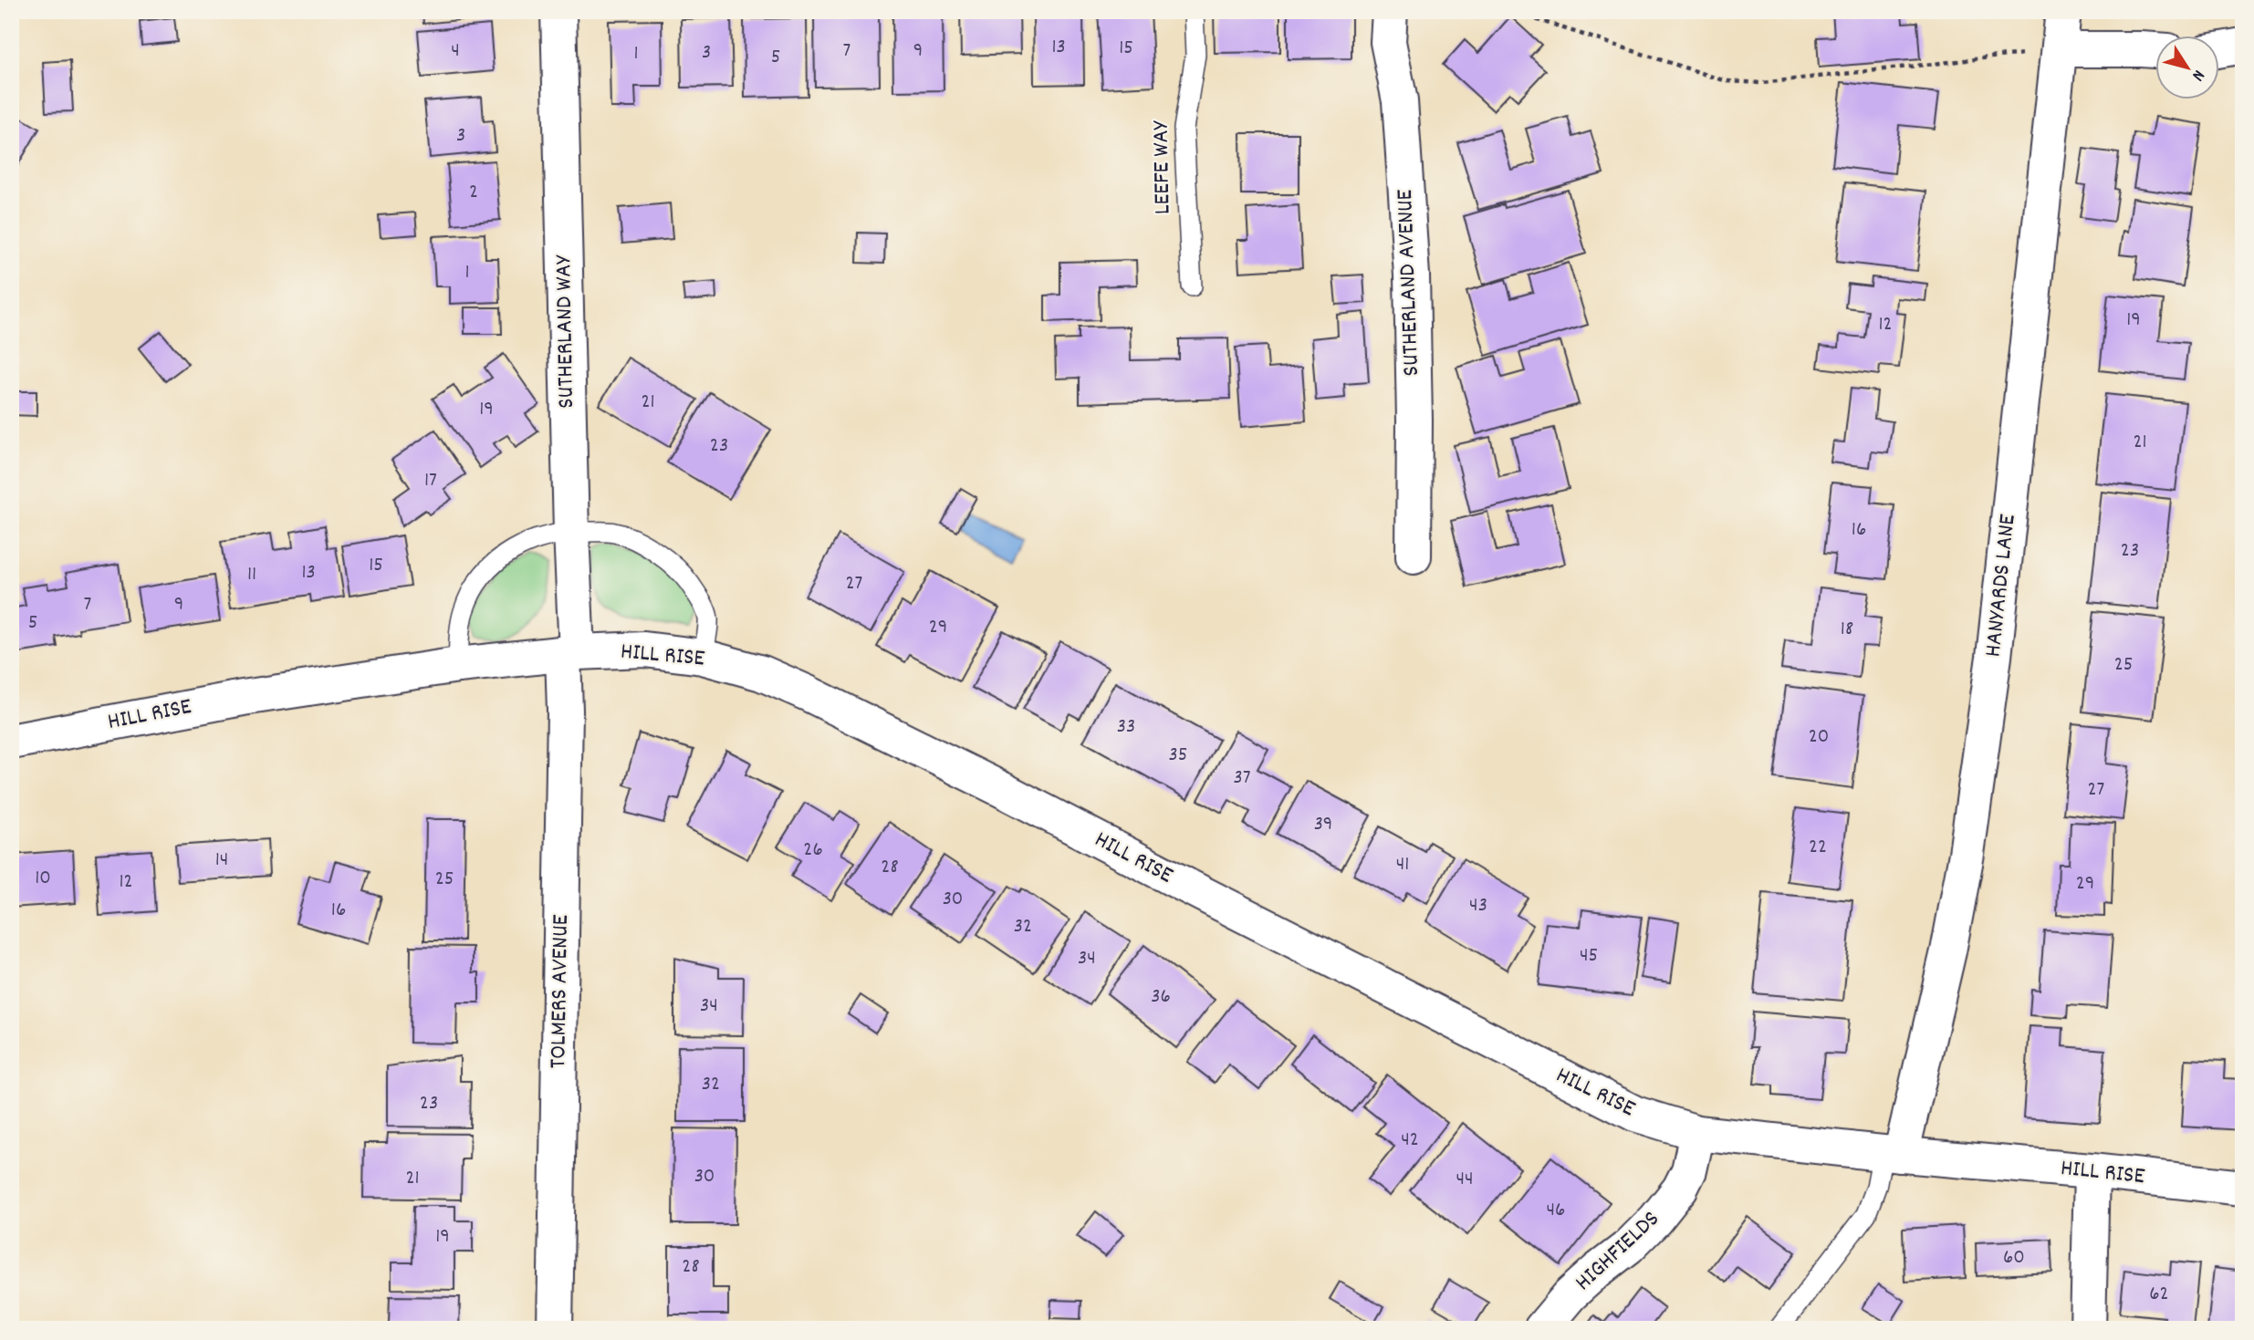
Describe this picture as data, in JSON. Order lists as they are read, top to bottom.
{
  "streets": {
    "street": [
      "SUTHERLAND AVENUE",
      "SUTHERLAND WAY",
      "HANYARDS LANE",
      "HILL RISE",
      "TOLMERS AVENUE",
      "HIGHFIELDS"
    ],
    "lane": ["LEEFE WAY"]
  },
  "crossings": [
    ["SUTHERLAND WAY", "HILL RISE"],
    ["SUTHERLAND WAY", "TOLMERS AVENUE"],
    ["HANYARDS LANE", "HILL RISE"],
    ["HILL RISE", "TOLMERS AVENUE"],
    ["HILL RISE", "HIGHFIELDS"]
  ],
  "house_numbers": [
    "13",
    "15",
    "4",
    "7",
    "9",
    "3",
    "1",
    "5",
    "3",
    "2",
    "1",
    "19",
    "12",
    "21",
    "19",
    "21",
    "23",
    "17",
    "16",
    "23",
    "15",
    "13",
    "11",
    "27",
    "7",
    "9",
    "5",
    "29",
    "18",
    "25",
    "33",
    "20",
    "35",
    "37",
    "27",
    "39",
    "22",
    "26",
    "14",
    "41",
    "28",
    "10",
    "25",
    "12",
    "29",
    "30",
    "43",
    "16",
    "32",
    "45",
    "34",
    "36",
    "34",
    "32",
    "23",
    "42",
    "30",
    "21",
    "44",
    "46",
    "19",
    "60",
    "28",
    "62"
  ],
  "north": "bottom right"
}
